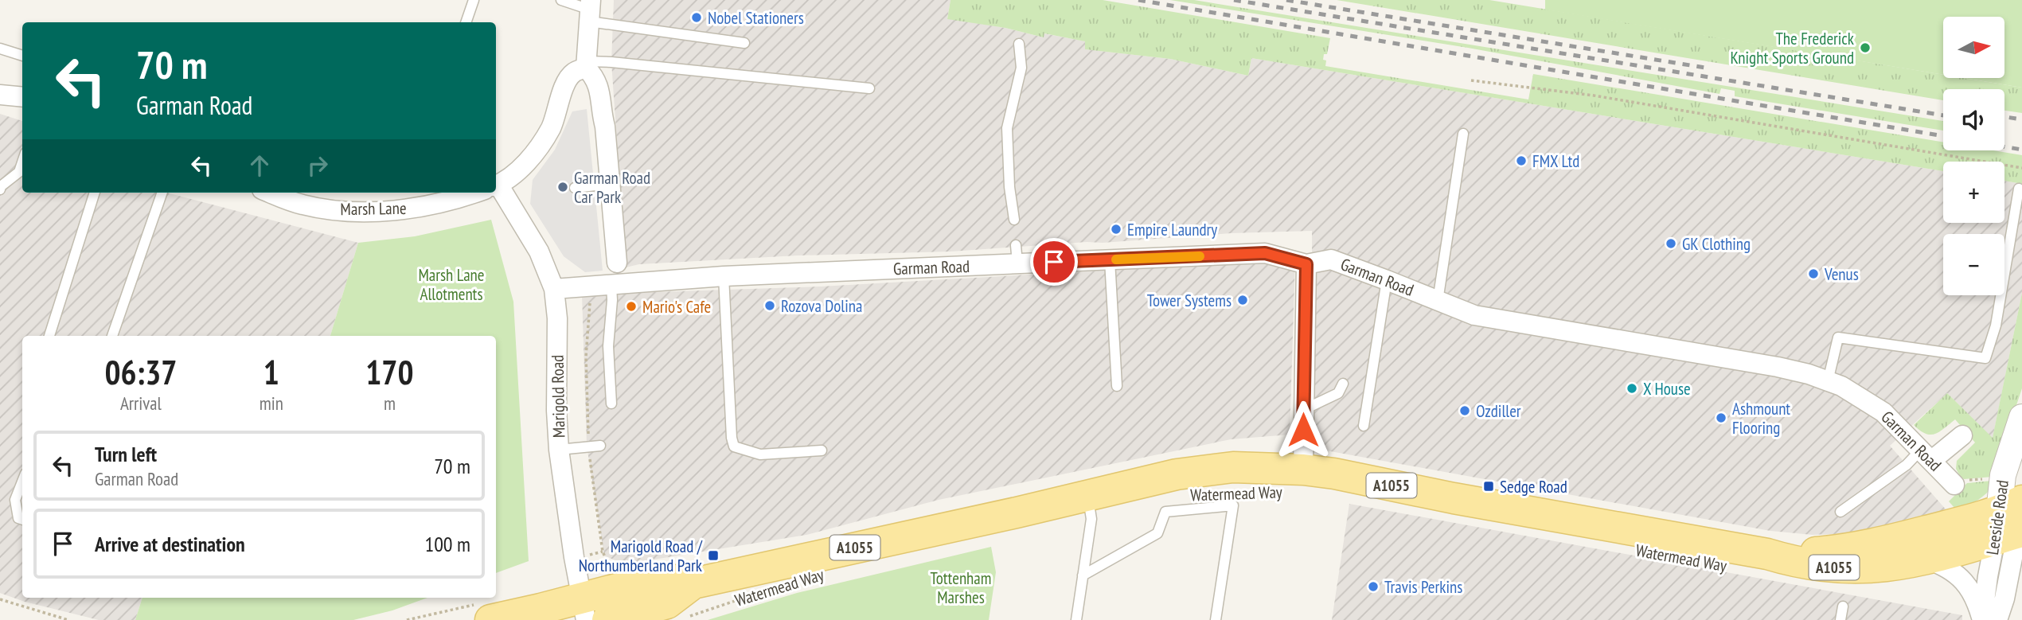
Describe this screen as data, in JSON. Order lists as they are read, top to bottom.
{
  "streets": {
    "main road": ["A1055", "Watermead Way"],
    "street": [
      "Marsh Lane",
      "Garman Road",
      "Marigold Road",
      "Leeside Road"
    ]
  },
  "crossings": [
    ["Garman Road", "Marigold Road"],
    ["Marigold Road", "Watermead Way"],
    ["Watermead Way", "Leeside Road"]
  ],
  "parks": ["Marsh Lane Allotments", "Tottenham Marshes"],
  "places": {
    "other": [
      "Nobel Stationers",
      "The Frederick Knight Sports Ground",
      "FMX Ltd",
      "Garman Road Car Park",
      "Empire Laundry",
      "GK Clothing",
      "Venus",
      "Tower Systems",
      "Rozova Dolina",
      "Mario's Cafe",
      "X House",
      "Ozdiller",
      "Ashmount Flooring",
      "Travis Perkins"
    ],
    "transit": ["Sedge Road", "Marigold Road / Northumberland Park"]
  },
  "north": "right",
  "page": {
    "map_buttons": ["+", "−"],
    "turn": ["70 m", "Garman Road"],
    "eta": [
      "06:37",
      "Arrival",
      "1",
      "min",
      "170",
      "m"
    ],
    "list": [
      {
        "name": "Turn left",
        "note": "Garman Road",
        "value": "70 m"
      },
      {
        "name": "Arrive at destination",
        "value": "100 m"
      }
    ]
  }
}
